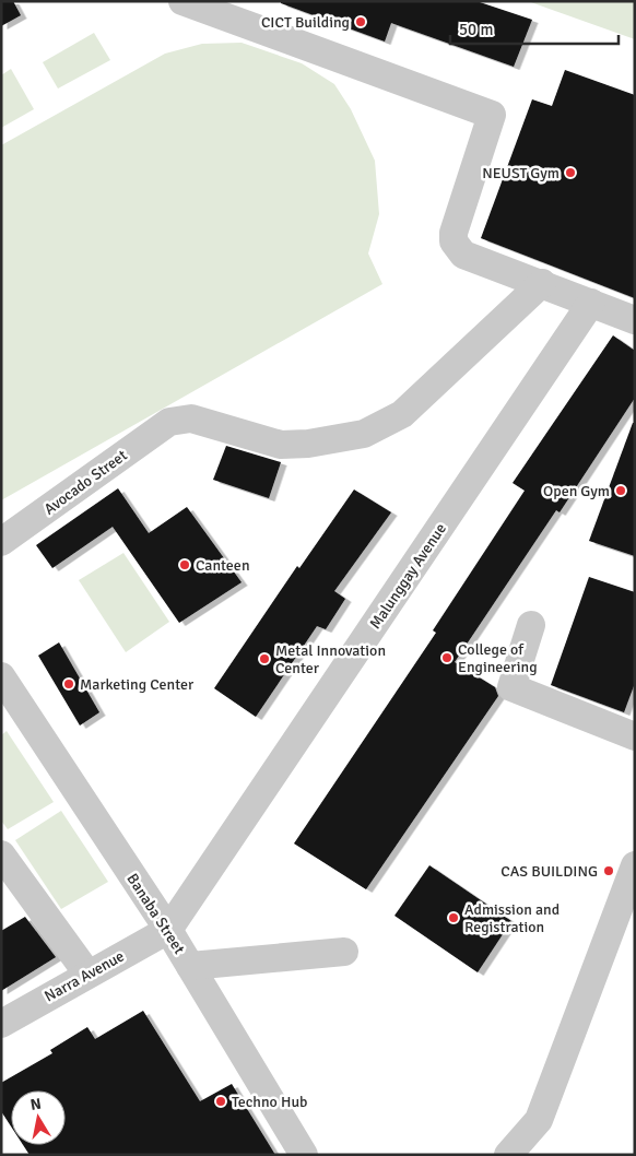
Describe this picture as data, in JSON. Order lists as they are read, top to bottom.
{
  "streets": {
    "lane": [
      "Avocado Street",
      "Malunggay Avenue",
      "Banaba Street",
      "Narra Avenue"
    ]
  },
  "crossings": [
    ["Malunggay Avenue", "Banaba Street"],
    ["Malunggay Avenue", "Narra Avenue"],
    ["Banaba Street", "Narra Avenue"]
  ],
  "places": [
    "CICT Building",
    "NEUST Gym",
    "Open Gym",
    "Canteen",
    "College of Engineering",
    "Metal Innovation Center",
    "Marketing Center",
    "CAS BUILDING",
    "Admission and Registration",
    "Techno Hub"
  ],
  "scale_bar": "50 m",
  "north": "top"
}
